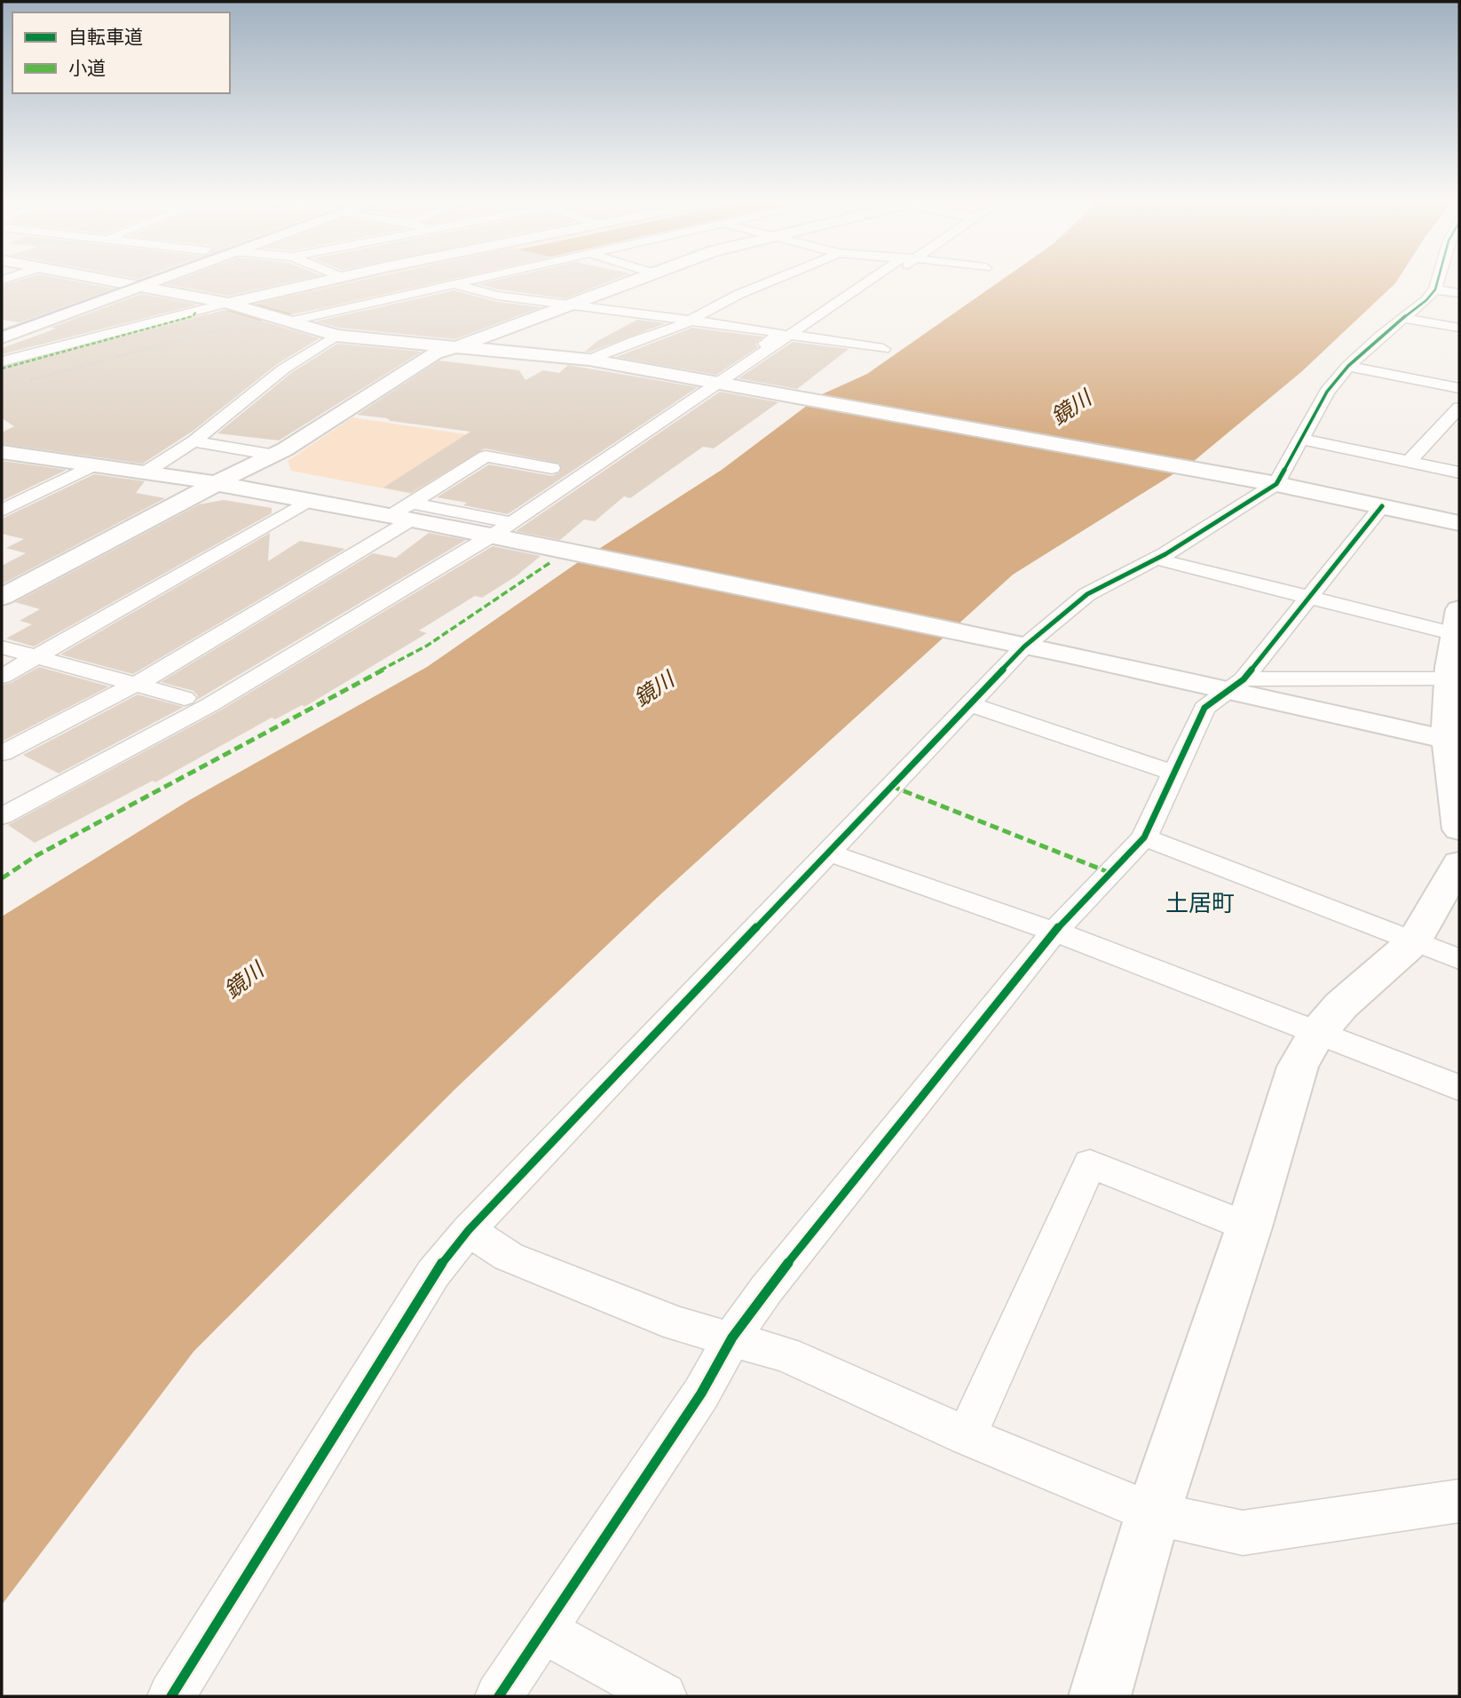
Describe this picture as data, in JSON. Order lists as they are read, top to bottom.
{
  "districts": ["土居町"],
  "water": ["鏡川"],
  "legend": ["自転車道", "小道"]
}
